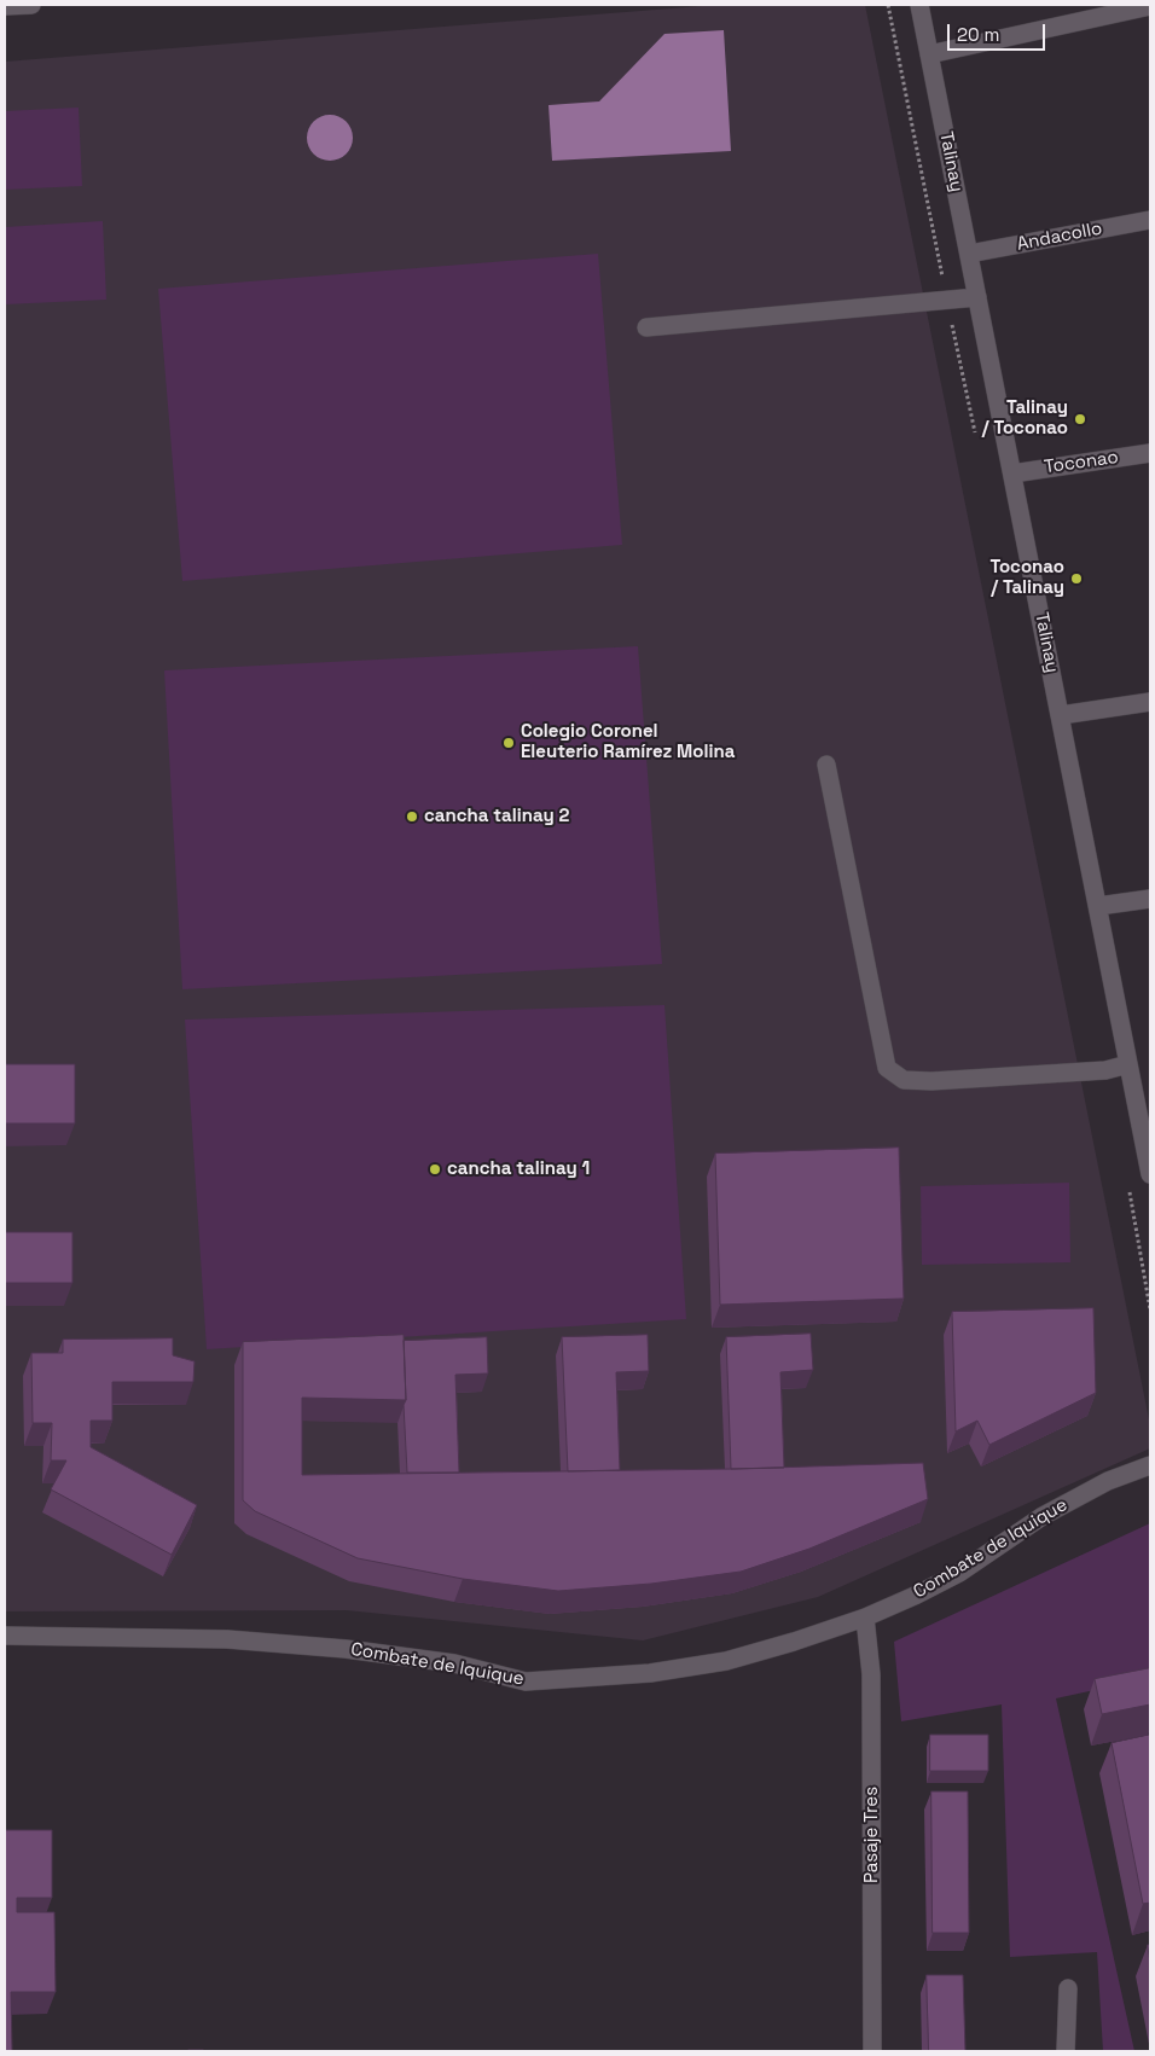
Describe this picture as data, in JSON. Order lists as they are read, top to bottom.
{
  "streets": {
    "street": [
      "Talinay",
      "Andacollo",
      "Toconao",
      "Combate de Iquique",
      "Pasaje Tres"
    ]
  },
  "crossings": [
    ["Talinay", "Andacollo"],
    ["Talinay", "Toconao"],
    ["Combate de Iquique", "Pasaje Tres"]
  ],
  "places": [
    "Talinay / Toconao",
    "Toconao / Talinay",
    "Colegio Coronel Eleuterio Ramírez Molina",
    "cancha talinay 2",
    "cancha talinay 1"
  ],
  "scale_bar": "20 m"
}
